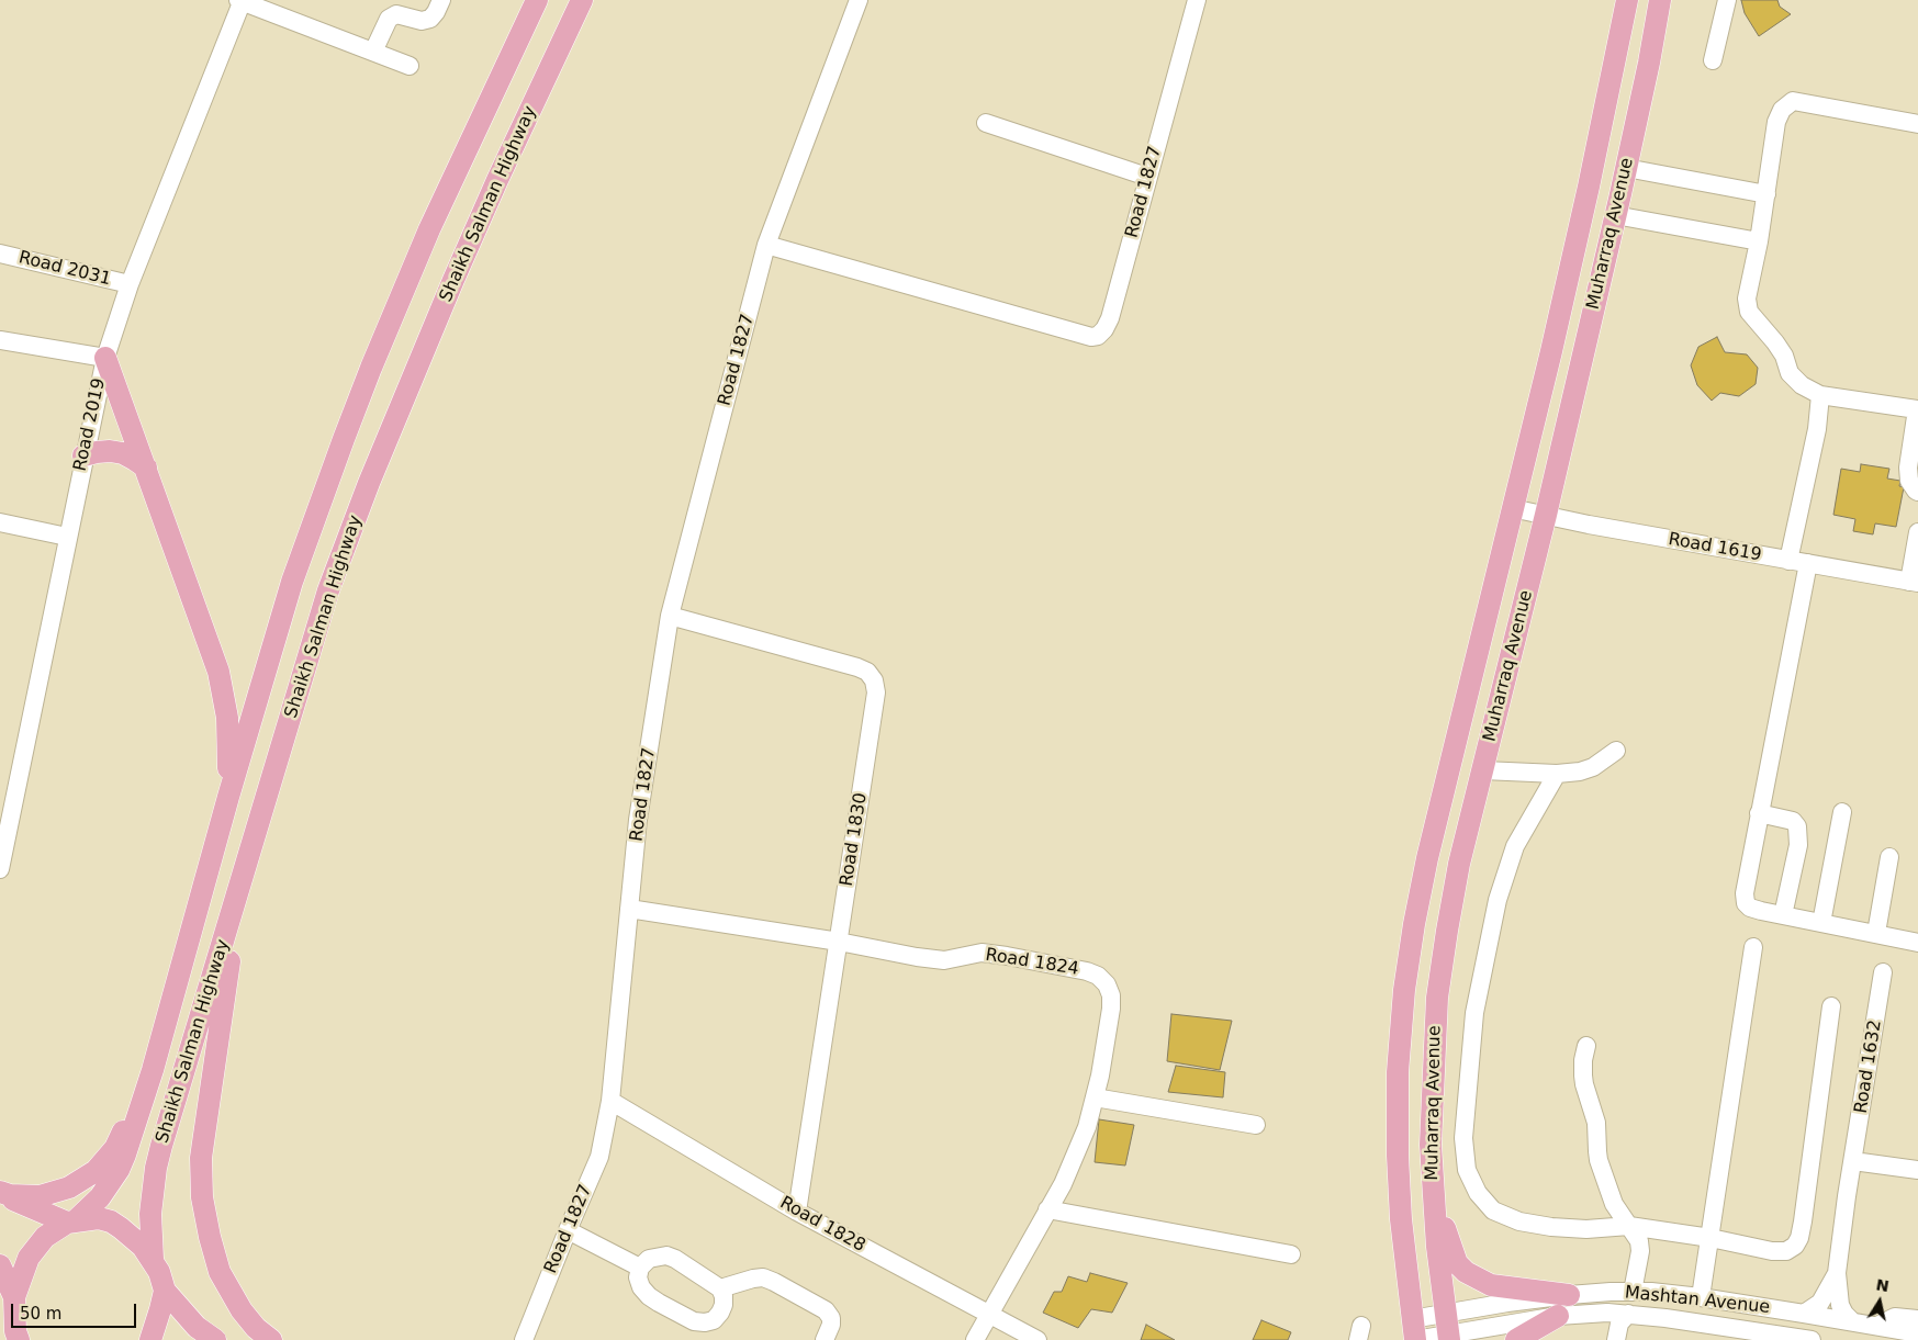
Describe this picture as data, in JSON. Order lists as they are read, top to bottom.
{
  "streets": {
    "main road": ["Shaikh Salman Highway", "Muharraq Avenue"],
    "street": [
      "Road 1827",
      "Road 2031",
      "Road 2019",
      "Road 1619",
      "Road 1830",
      "Road 1824",
      "Road 1632",
      "Road 1828",
      "Mashtan Avenue"
    ]
  },
  "crossings": [
    ["Road 1827", "Road 1830"],
    ["Road 1827", "Road 1824"],
    ["Road 1827", "Road 1828"],
    ["Muharraq Avenue", "Road 1619"],
    ["Muharraq Avenue", "Mashtan Avenue"],
    ["Road 2031", "Road 2019"],
    ["Road 1830", "Road 1824"],
    ["Road 1830", "Road 1828"],
    ["Road 1824", "Road 1828"],
    ["Road 1632", "Mashtan Avenue"]
  ],
  "scale_bar": "50 m",
  "north": "top"
}
